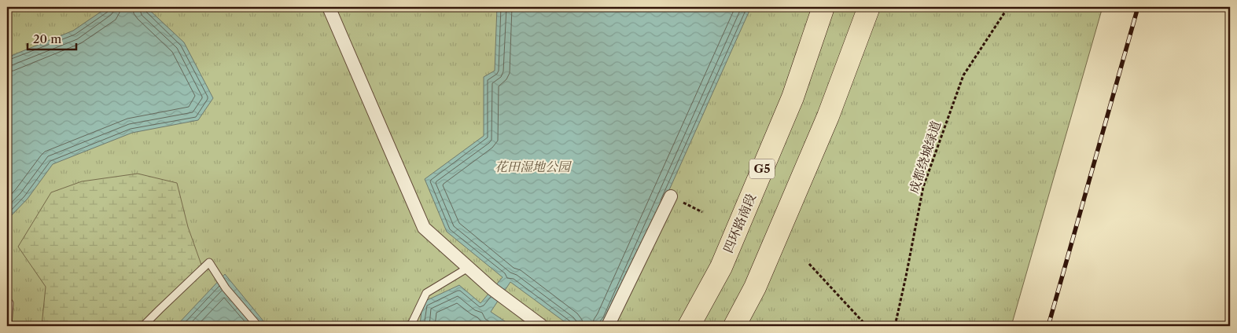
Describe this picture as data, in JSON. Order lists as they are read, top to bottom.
{
  "streets": {
    "highway": ["G5", "四环路南段"],
    "path": ["成都绕城绿道"]
  },
  "parks": ["花田湿地公园"],
  "scale_bar": "20 m"
}
